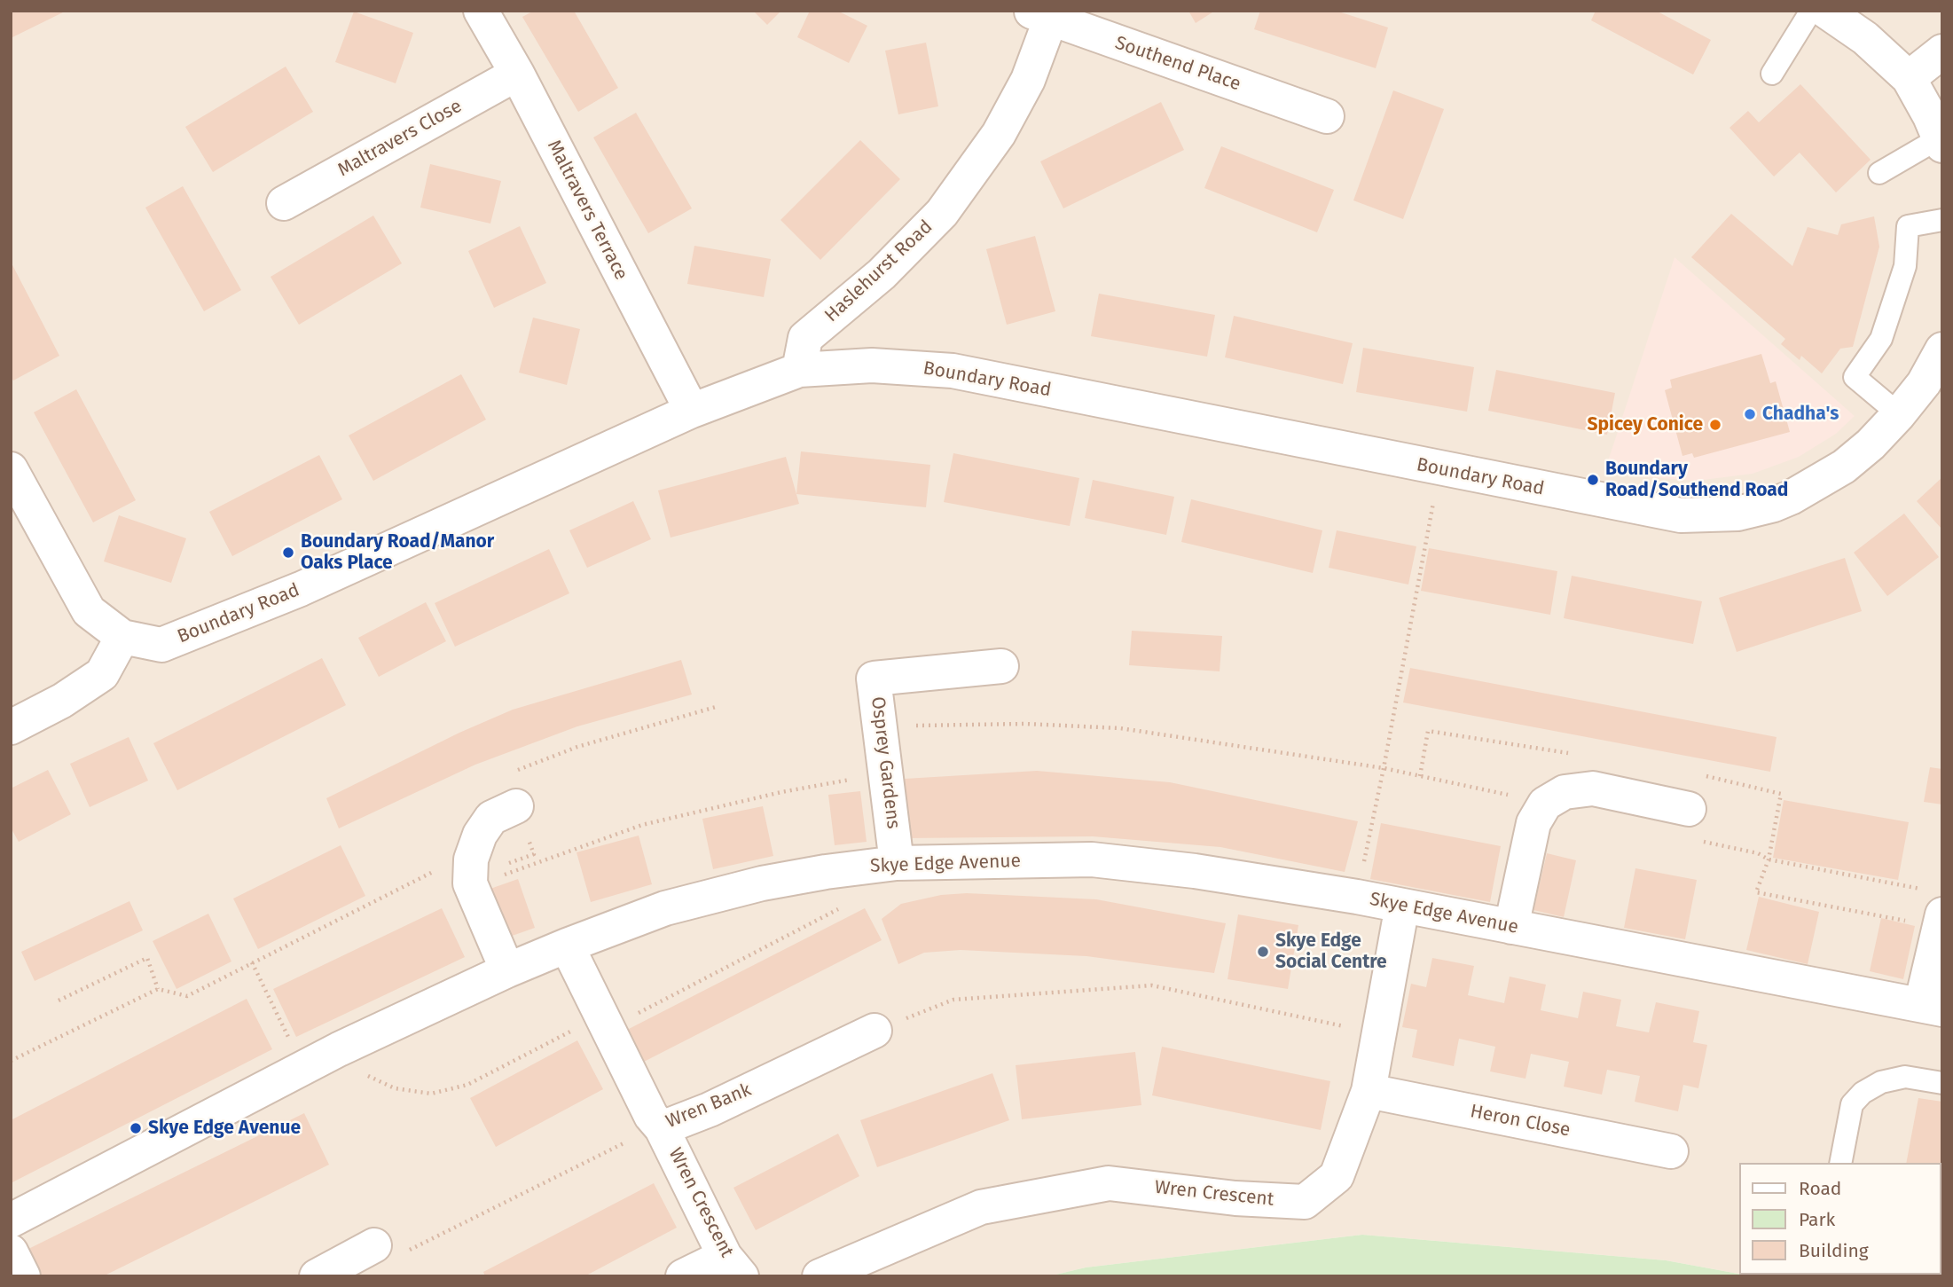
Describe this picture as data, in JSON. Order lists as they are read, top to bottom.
{
  "streets": {
    "street": [
      "Southend Place",
      "Maltravers Close",
      "Maltravers Terrace",
      "Haslehurst Road",
      "Boundary Road",
      "Osprey Gardens",
      "Skye Edge Avenue",
      "Wren Bank",
      "Heron Close",
      "Wren Crescent"
    ]
  },
  "crossings": [
    ["Southend Place", "Haslehurst Road"],
    ["Maltravers Close", "Maltravers Terrace"],
    ["Maltravers Terrace", "Boundary Road"],
    ["Haslehurst Road", "Boundary Road"],
    ["Osprey Gardens", "Skye Edge Avenue"],
    ["Skye Edge Avenue", "Wren Bank"],
    ["Skye Edge Avenue", "Wren Crescent"],
    ["Wren Bank", "Wren Crescent"],
    ["Heron Close", "Wren Crescent"]
  ],
  "places": [
    "Chadha's",
    "Spicey Conice",
    "Boundary Road/Southend Road",
    "Boundary Road/Manor Oaks Place",
    "Skye Edge Social Centre",
    "Skye Edge Avenue"
  ],
  "legend": ["Road", "Park", "Building"]
}
